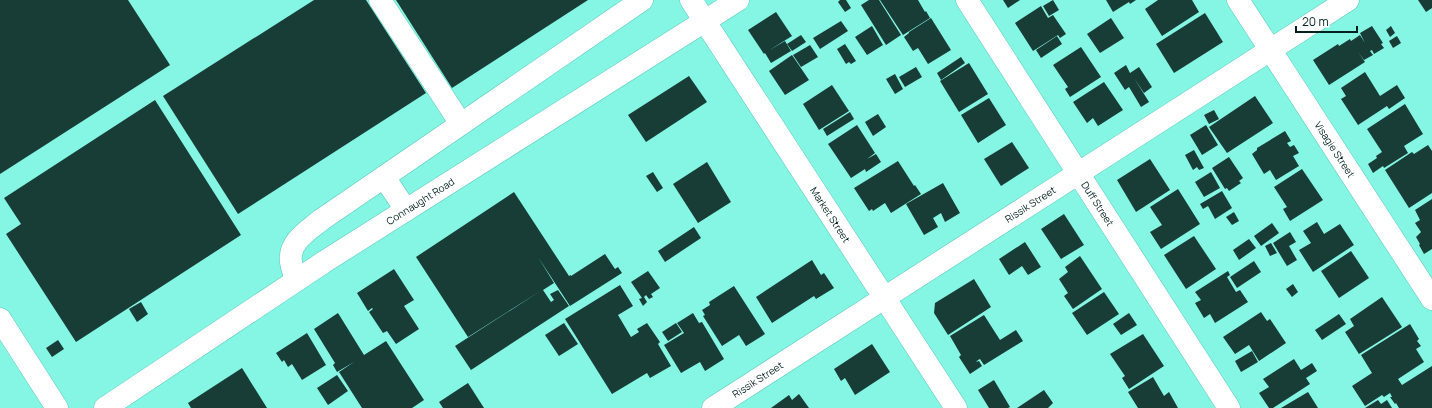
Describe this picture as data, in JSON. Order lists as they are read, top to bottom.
{
  "streets": {
    "street": [
      "Visagie Street",
      "Connaught Road",
      "Rissik Street",
      "Duff Street",
      "Market Street"
    ]
  },
  "crossings": [
    ["Visagie Street", "Rissik Street"],
    ["Connaught Road", "Market Street"],
    ["Rissik Street", "Duff Street"],
    ["Rissik Street", "Market Street"]
  ],
  "scale_bar": "20 m"
}
